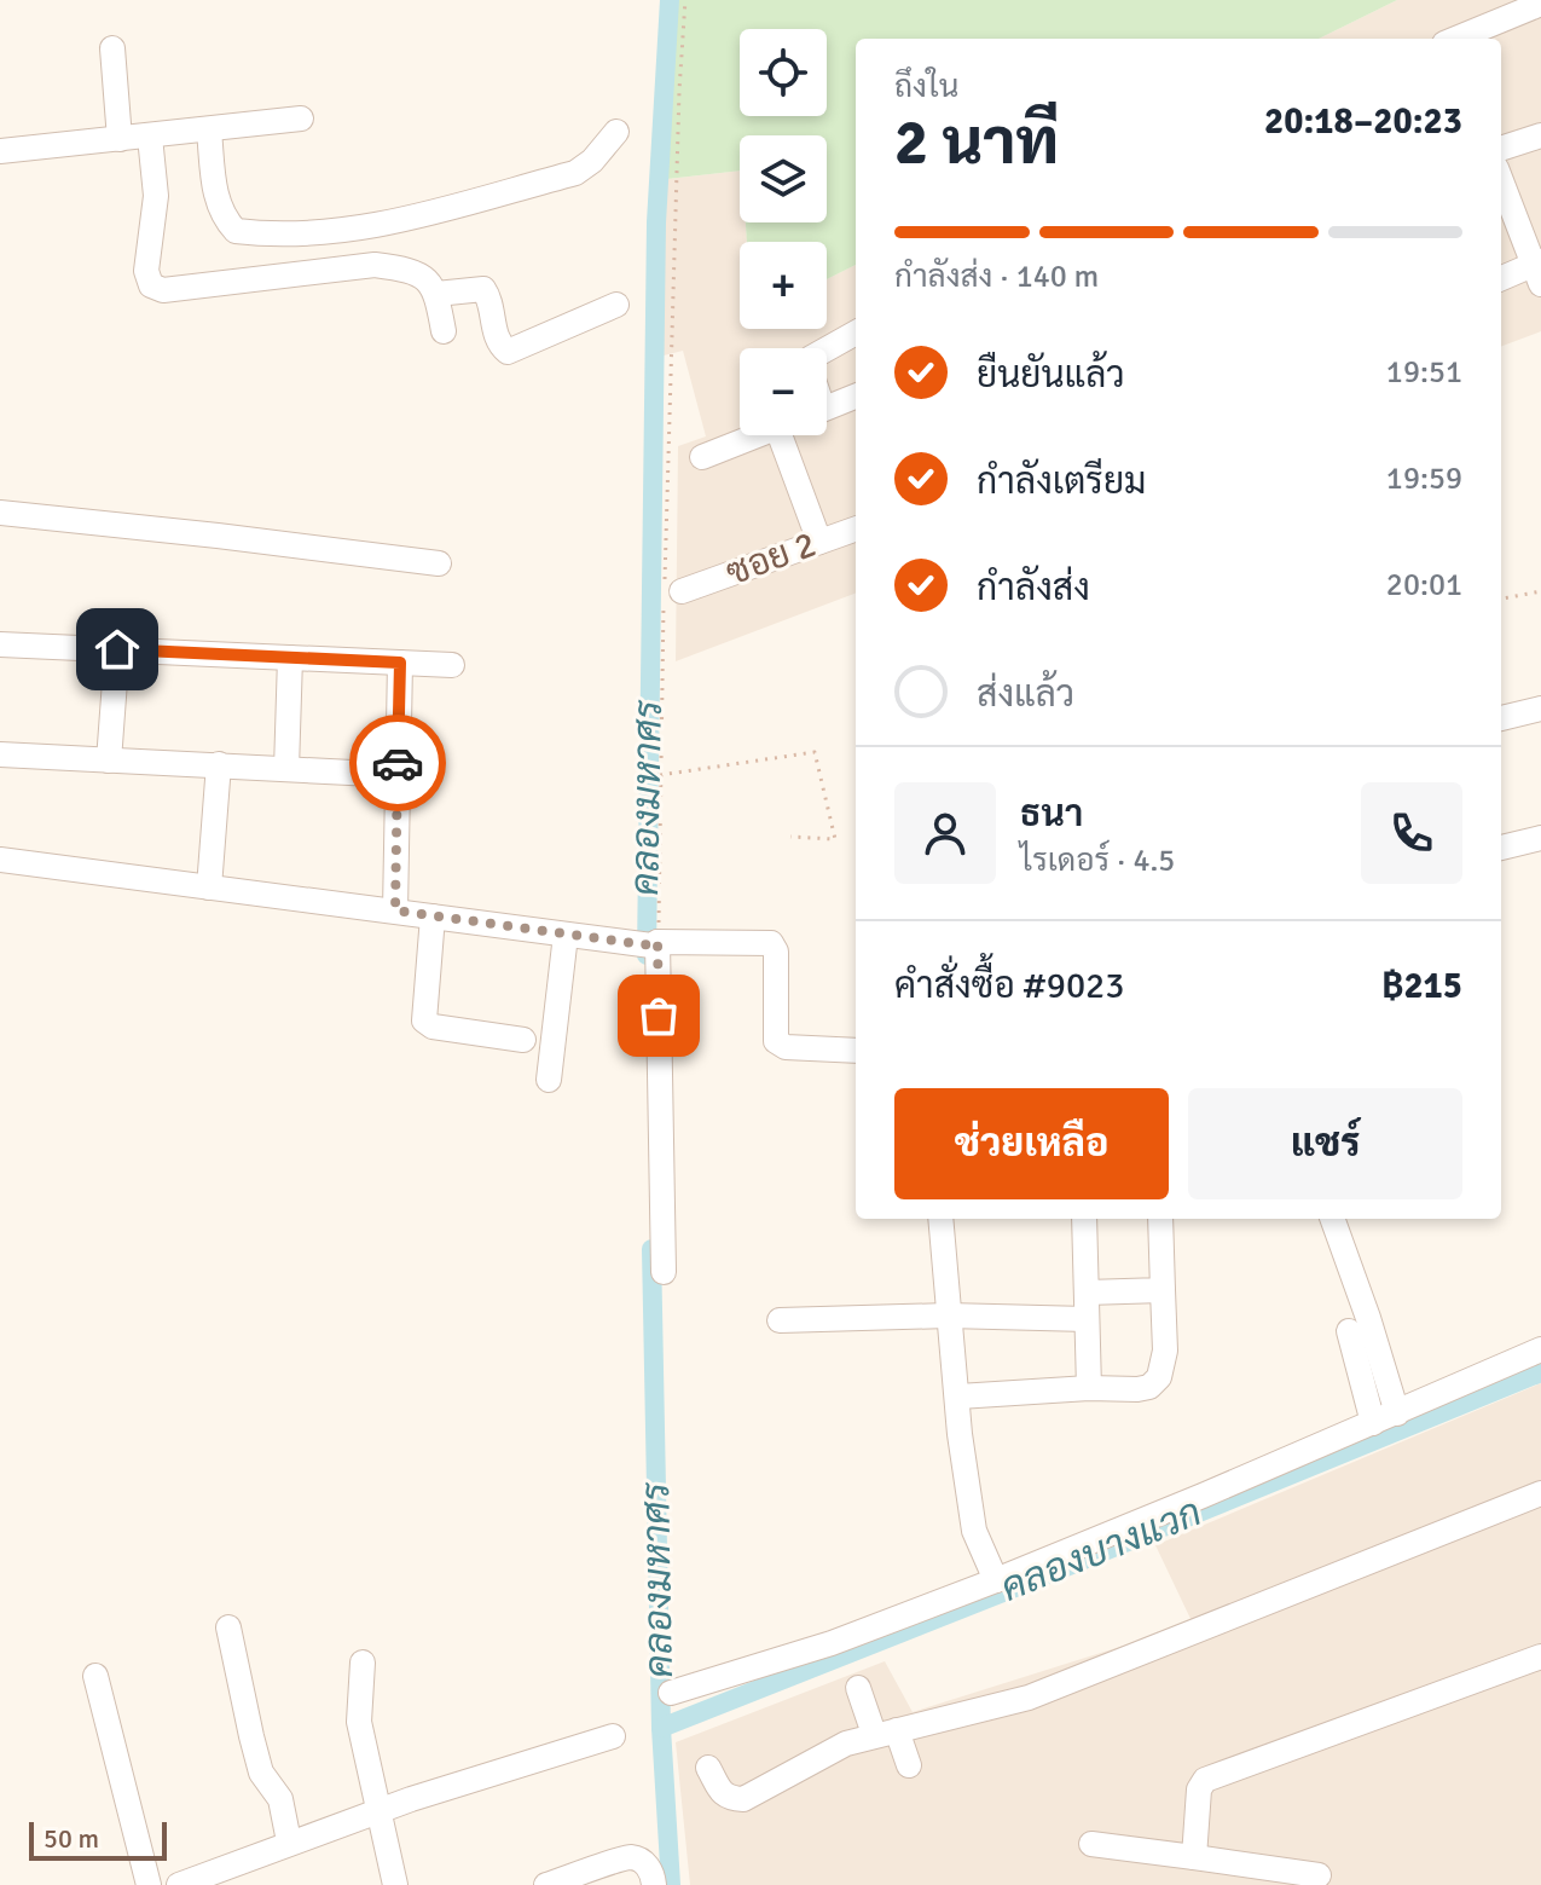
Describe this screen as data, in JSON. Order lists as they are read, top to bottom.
{
  "streets": {
    "street": ["ซอย 2"]
  },
  "water": ["คลองมหาศร", "คลองบางแวก"],
  "scale_bar": "50 m",
  "page": {
    "map_buttons": ["+", "−"],
    "heading": ["2 นาที", "ถึงใน", "20:18–20:23"],
    "panel": [
      "ธนา",
      "ไรเดอร์ · 4.5",
      "คำสั่งซื้อ #9023",
      "฿215"
    ],
    "bar": "กำลังส่ง · 140 m",
    "list": [
      ["ยืนยันแล้ว", "19:51"],
      ["กำลังเตรียม", "19:59"],
      ["กำลังส่ง", "20:01"],
      "ส่งแล้ว"
    ],
    "buttons": ["ช่วยเหลือ", "แชร์"],
    "scale": "50 m"
  }
}
